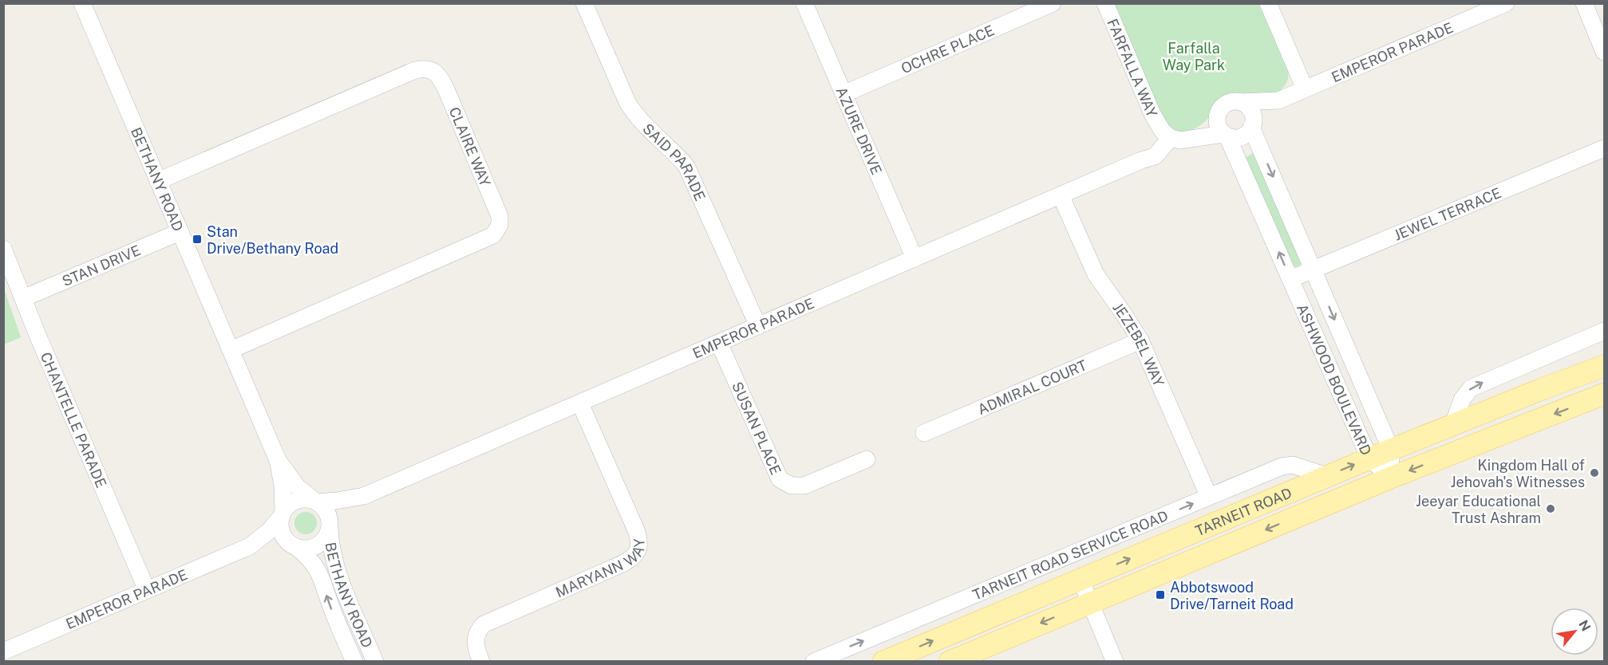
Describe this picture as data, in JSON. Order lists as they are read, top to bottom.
{
  "streets": {
    "main road": ["TARNEIT ROAD"],
    "street": [
      "OCHRE PLACE",
      "EMPEROR PARADE",
      "FARFALLA WAY",
      "AZURE DRIVE",
      "CLAIRE WAY",
      "SAID PARADE",
      "BETHANY ROAD",
      "JEWEL TERRACE",
      "STAN DRIVE",
      "JEZEBEL WAY",
      "ASHWOOD BOULEVARD",
      "ADMIRAL COURT",
      "CHANTELLE PARADE",
      "SUSAN PLACE",
      "TARNEIT ROAD SERVICE ROAD",
      "MARYANN WAY"
    ]
  },
  "crossings": [
    ["OCHRE PLACE", "AZURE DRIVE"],
    ["EMPEROR PARADE", "FARFALLA WAY"],
    ["EMPEROR PARADE", "AZURE DRIVE"],
    ["EMPEROR PARADE", "SAID PARADE"],
    ["EMPEROR PARADE", "BETHANY ROAD"],
    ["EMPEROR PARADE", "JEZEBEL WAY"],
    ["EMPEROR PARADE", "ASHWOOD BOULEVARD"],
    ["EMPEROR PARADE", "CHANTELLE PARADE"],
    ["EMPEROR PARADE", "SUSAN PLACE"],
    ["EMPEROR PARADE", "MARYANN WAY"],
    ["CLAIRE WAY", "BETHANY ROAD"],
    ["BETHANY ROAD", "STAN DRIVE"],
    ["JEWEL TERRACE", "ASHWOOD BOULEVARD"],
    ["STAN DRIVE", "CHANTELLE PARADE"],
    ["JEZEBEL WAY", "ADMIRAL COURT"],
    ["JEZEBEL WAY", "TARNEIT ROAD SERVICE ROAD"],
    ["ASHWOOD BOULEVARD", "TARNEIT ROAD"],
    ["TARNEIT ROAD", "TARNEIT ROAD SERVICE ROAD"]
  ],
  "one_way": ["TARNEIT ROAD SERVICE ROAD"],
  "parks": ["Farfalla Way Park"],
  "places": {
    "transit": ["Stan Drive/Bethany Road", "Abbotswood Drive/Tarneit Road"],
    "other": ["Kingdom Hall of Jehovah's Witnesses", "Jeeyar Educational Trust Ashram"]
  },
  "north": "top right"
}
